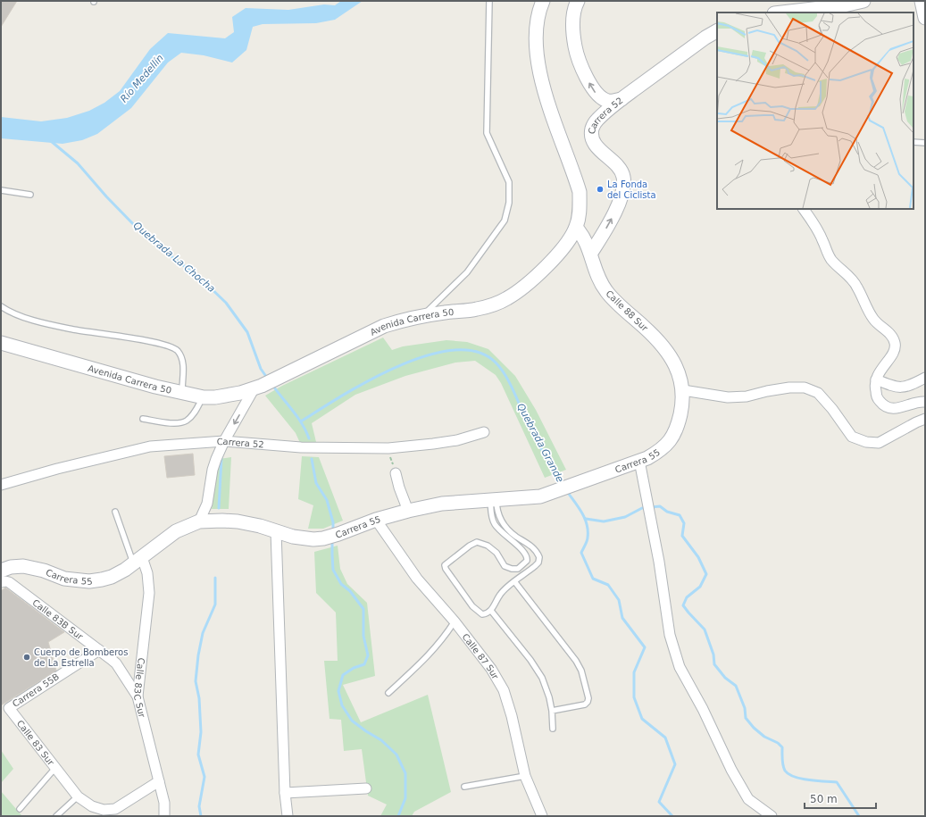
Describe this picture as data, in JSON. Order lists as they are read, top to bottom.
{
  "streets": {
    "street": [
      "Carrera 52",
      "Calle 88 Sur",
      "Avenida Carrera 50",
      "Carrera 55",
      "Calle 83B Sur",
      "Calle 87 Sur",
      "Calle 83C Sur",
      "Carrera 55B",
      "Calle 83 Sur"
    ]
  },
  "crossings": [
    ["Carrera 52", "Calle 88 Sur"],
    ["Calle 88 Sur", "Avenida Carrera 50"],
    ["Calle 88 Sur", "Carrera 55"],
    ["Carrera 55", "Calle 87 Sur"],
    ["Carrera 55", "Calle 83C Sur"],
    ["Calle 83B Sur", "Calle 83C Sur"],
    ["Calle 83B Sur", "Carrera 55B"],
    ["Carrera 55B", "Calle 83 Sur"]
  ],
  "water": ["Río Medellín", "Quebrada La Chocha", "Quebrada Grande"],
  "places": ["La Fonda del Ciclista", "Cuerpo de Bomberos de La Estrella"],
  "scale_bar": "50 m"
}
